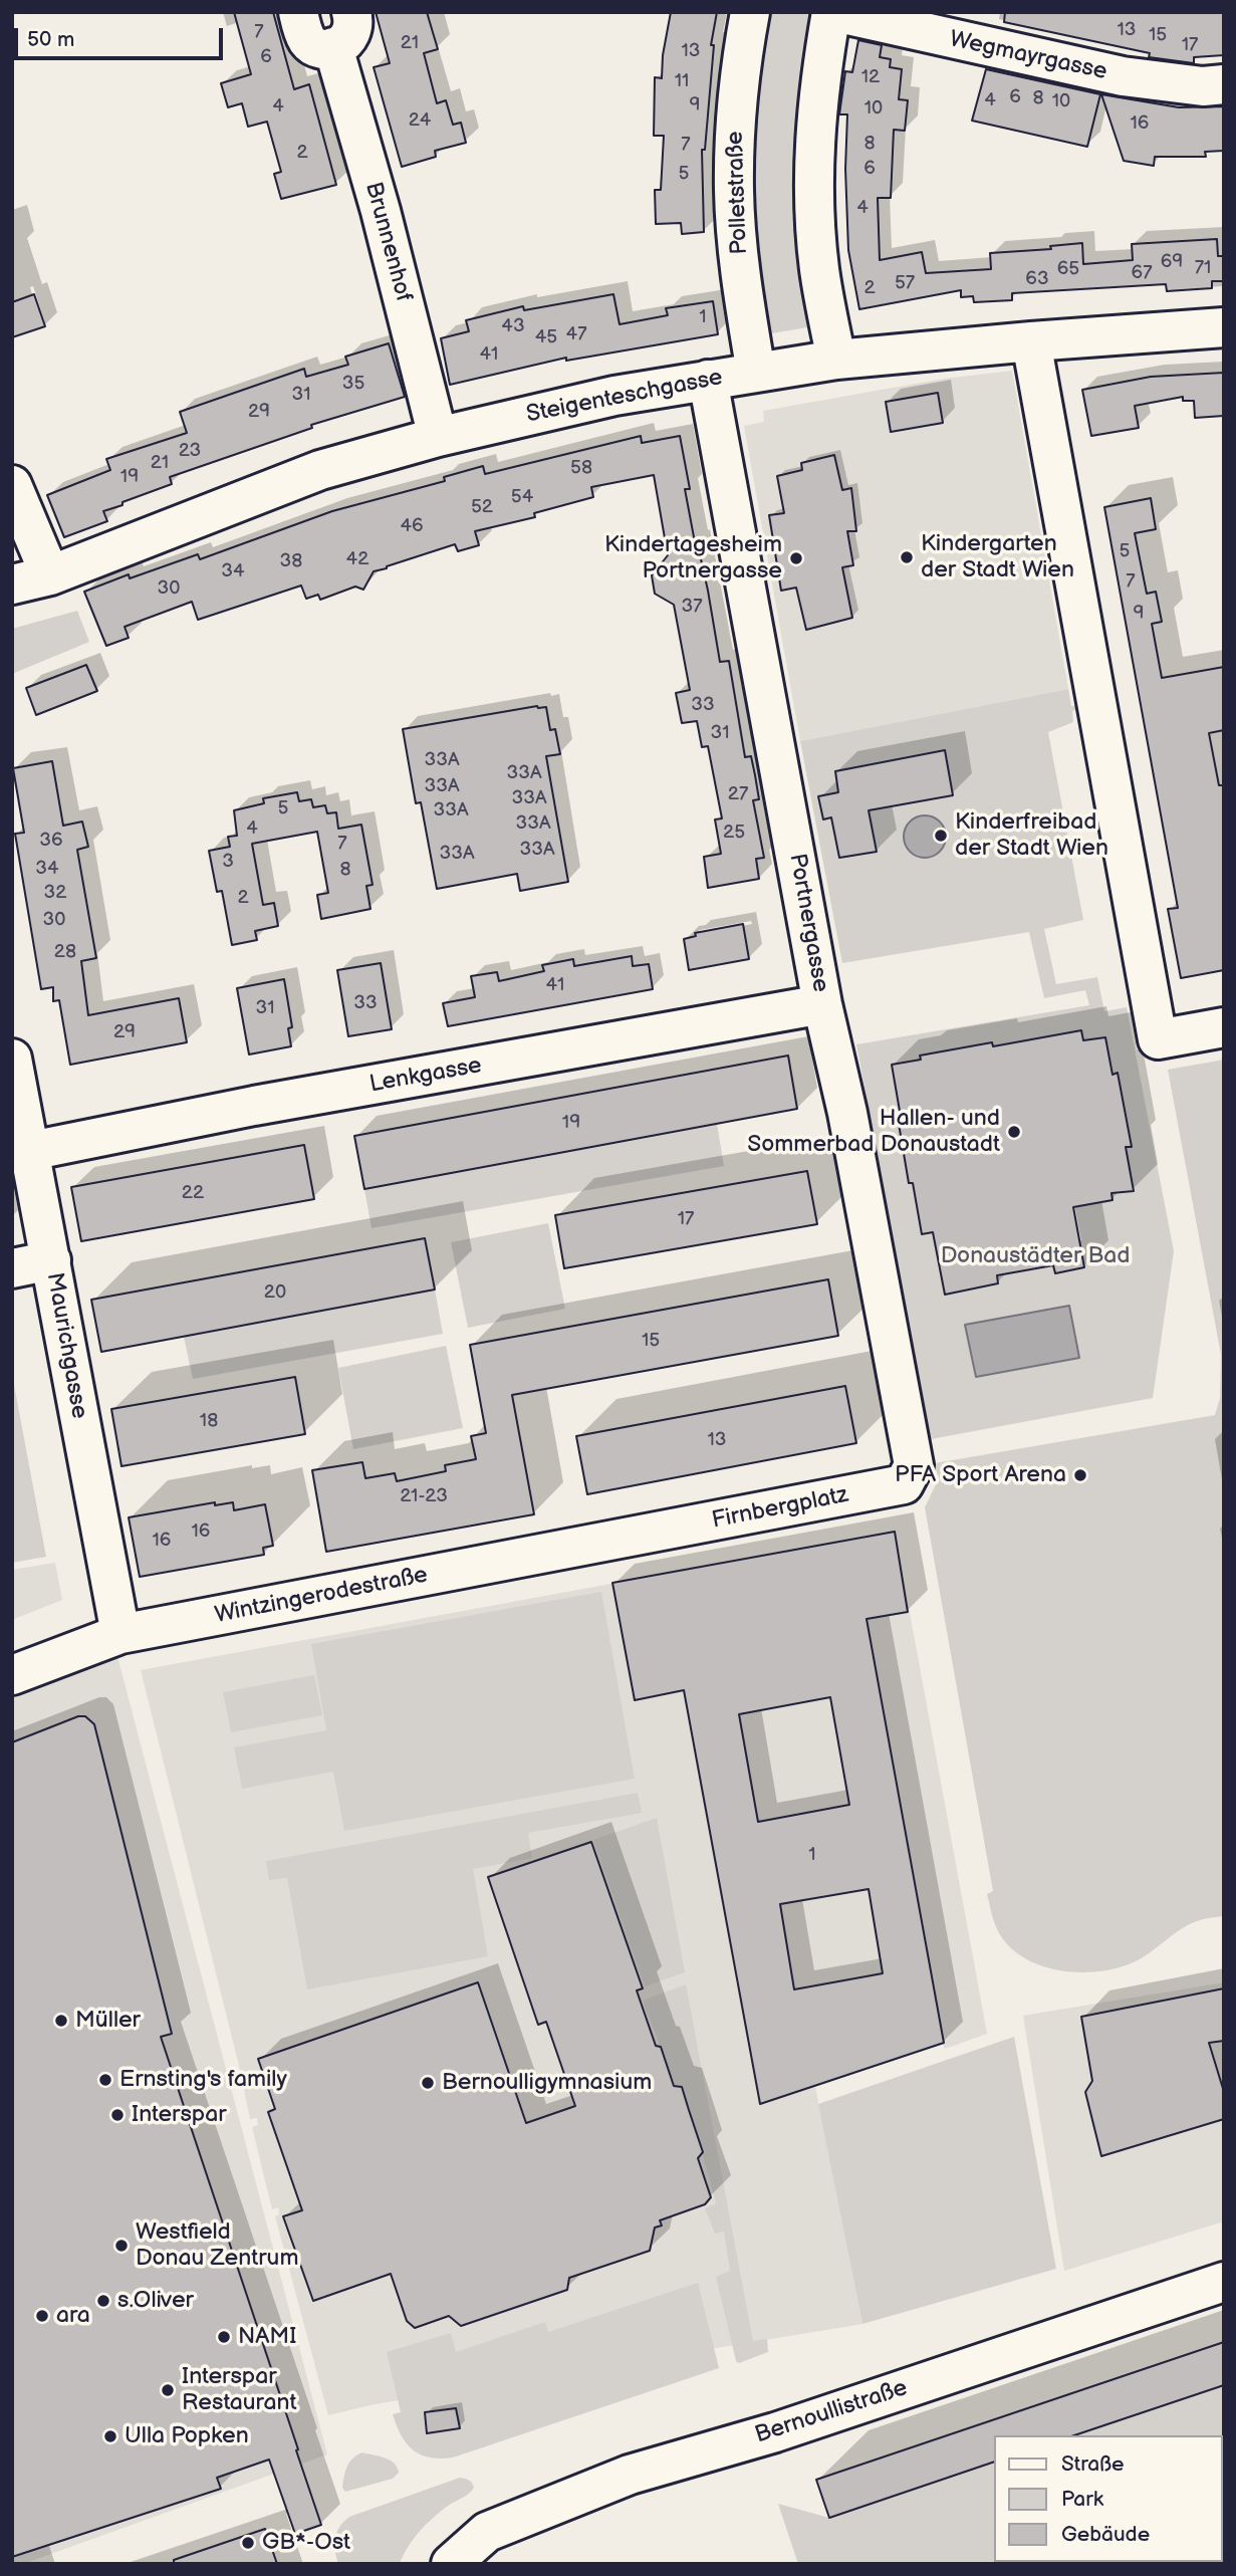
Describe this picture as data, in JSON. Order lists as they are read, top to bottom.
{
  "streets": {
    "street": [
      "Wegmayrgasse",
      "Polletstraße",
      "Brunnenhof",
      "Steigenteschgasse",
      "Portnergasse",
      "Lenkgasse",
      "Maurichgasse",
      "Firnbergplatz",
      "Wintzingerodestraße",
      "Bernoullistraße"
    ]
  },
  "crossings": [
    ["Polletstraße", "Steigenteschgasse"],
    ["Brunnenhof", "Steigenteschgasse"],
    ["Steigenteschgasse", "Portnergasse"],
    ["Portnergasse", "Lenkgasse"],
    ["Portnergasse", "Firnbergplatz"],
    ["Lenkgasse", "Maurichgasse"],
    ["Maurichgasse", "Wintzingerodestraße"],
    ["Firnbergplatz", "Wintzingerodestraße"]
  ],
  "parks": ["Donaustädter Bad"],
  "places": [
    "Kindergarten der Stadt Wien",
    "Kindertagesheim Portnergasse",
    "Kinderfreibad der Stadt Wien",
    "Hallen- und Sommerbad Donaustadt",
    "PFA Sport Arena",
    "Müller",
    "Ernsting's family",
    "Bernoulligymnasium",
    "Interspar",
    "Westfield Donau Zentrum",
    "s.Oliver",
    "ara",
    "NAMI",
    "Interspar Restaurant",
    "Ulla Popken",
    "GB*-Ost"
  ],
  "house_numbers": [
    "13",
    "7",
    "15",
    "21",
    "17",
    "13",
    "6",
    "12",
    "11",
    "6",
    "8",
    "4",
    "10",
    "9",
    "4",
    "10",
    "24",
    "16",
    "8",
    "7",
    "2",
    "6",
    "5",
    "4",
    "69",
    "71",
    "65",
    "67",
    "63",
    "57",
    "2",
    "1",
    "43",
    "47",
    "45",
    "41",
    "35",
    "31",
    "29",
    "23",
    "21",
    "58",
    "19",
    "54",
    "52",
    "46",
    "5",
    "42",
    "38",
    "34",
    "7",
    "30",
    "37",
    "9",
    "33",
    "31",
    "33A",
    "33A",
    "33A",
    "27",
    "33A",
    "5",
    "33A",
    "33A",
    "4",
    "25",
    "36",
    "7",
    "33A",
    "33A",
    "3",
    "34",
    "8",
    "32",
    "2",
    "30",
    "28",
    "41",
    "33",
    "31",
    "29",
    "19",
    "22",
    "17",
    "20",
    "15",
    "18",
    "13",
    "21-23",
    "16",
    "16",
    "1"
  ],
  "legend": ["Straße", "Park", "Gebäude"],
  "scale_bar": "50 m"
}
